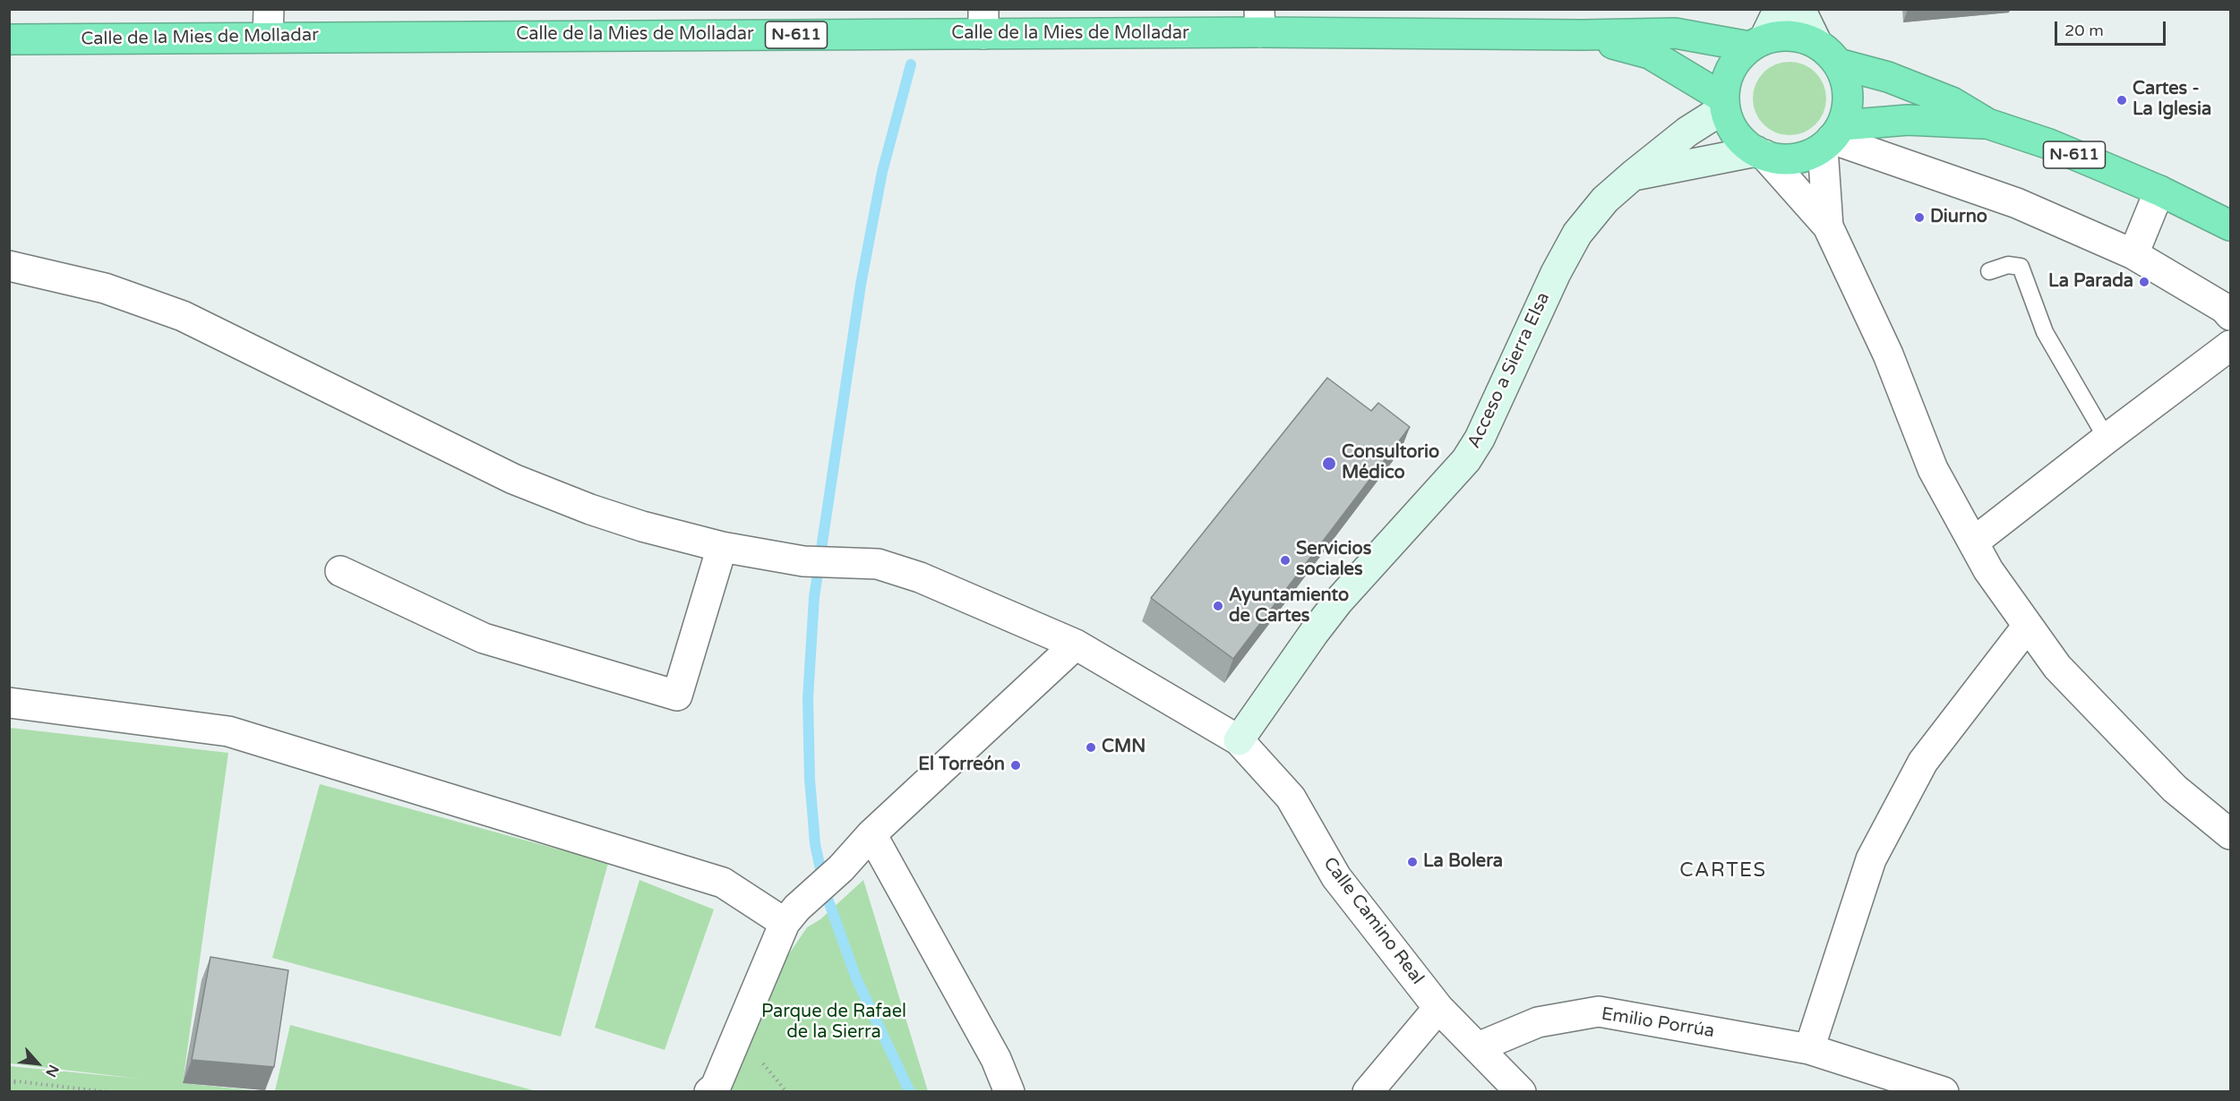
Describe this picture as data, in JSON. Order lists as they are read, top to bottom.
{
  "streets": {
    "highway": ["Calle de la Mies de Molladar", "N-611"],
    "street": ["Acceso a Sierra Elsa", "Calle Camino Real", "Emilio Porrúa"]
  },
  "crossings": [
    ["Calle de la Mies de Molladar", "N-611"],
    ["Calle de la Mies de Molladar", "Acceso a Sierra Elsa"],
    ["N-611", "Acceso a Sierra Elsa"],
    ["Acceso a Sierra Elsa", "Calle Camino Real"],
    ["Calle Camino Real", "Emilio Porrúa"]
  ],
  "districts": ["CARTES"],
  "parks": ["Parque de Rafael de la Sierra"],
  "places": [
    "Cartes - La Iglesia",
    "Diurno",
    "La Parada",
    "Consultorio Médico",
    "Servicios sociales",
    "Ayuntamiento de Cartes",
    "CMN",
    "El Torreón",
    "La Bolera"
  ],
  "scale_bar": "20 m",
  "north": "bottom right"
}
